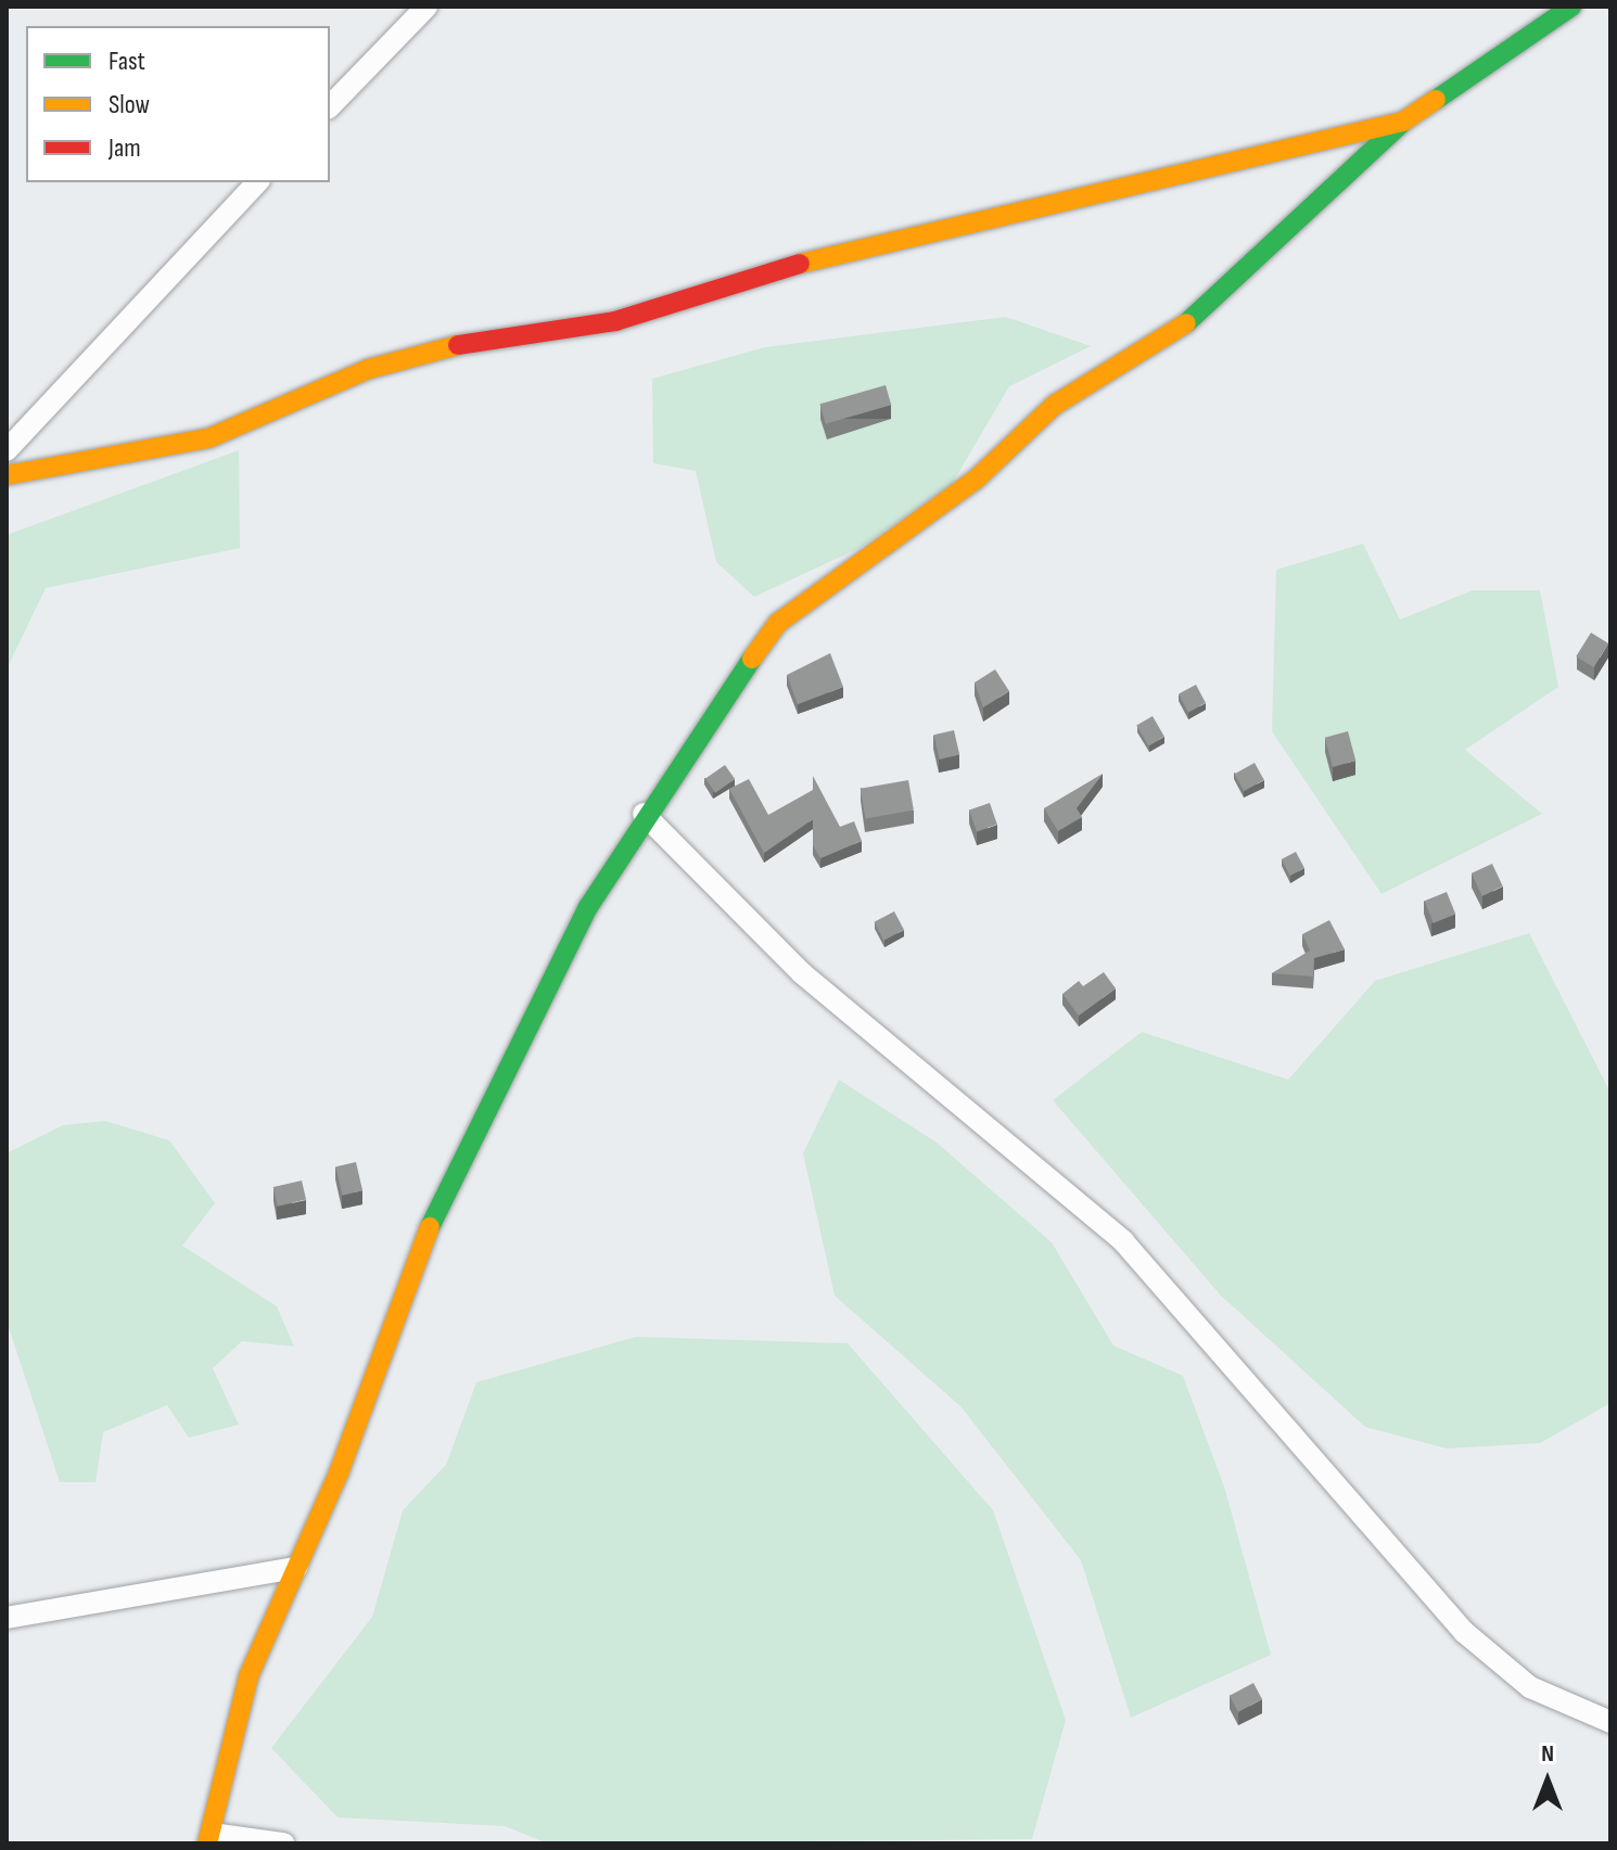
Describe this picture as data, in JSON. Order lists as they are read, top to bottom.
{
  "legend": ["Fast", "Slow", "Jam"],
  "north": "top"
}
